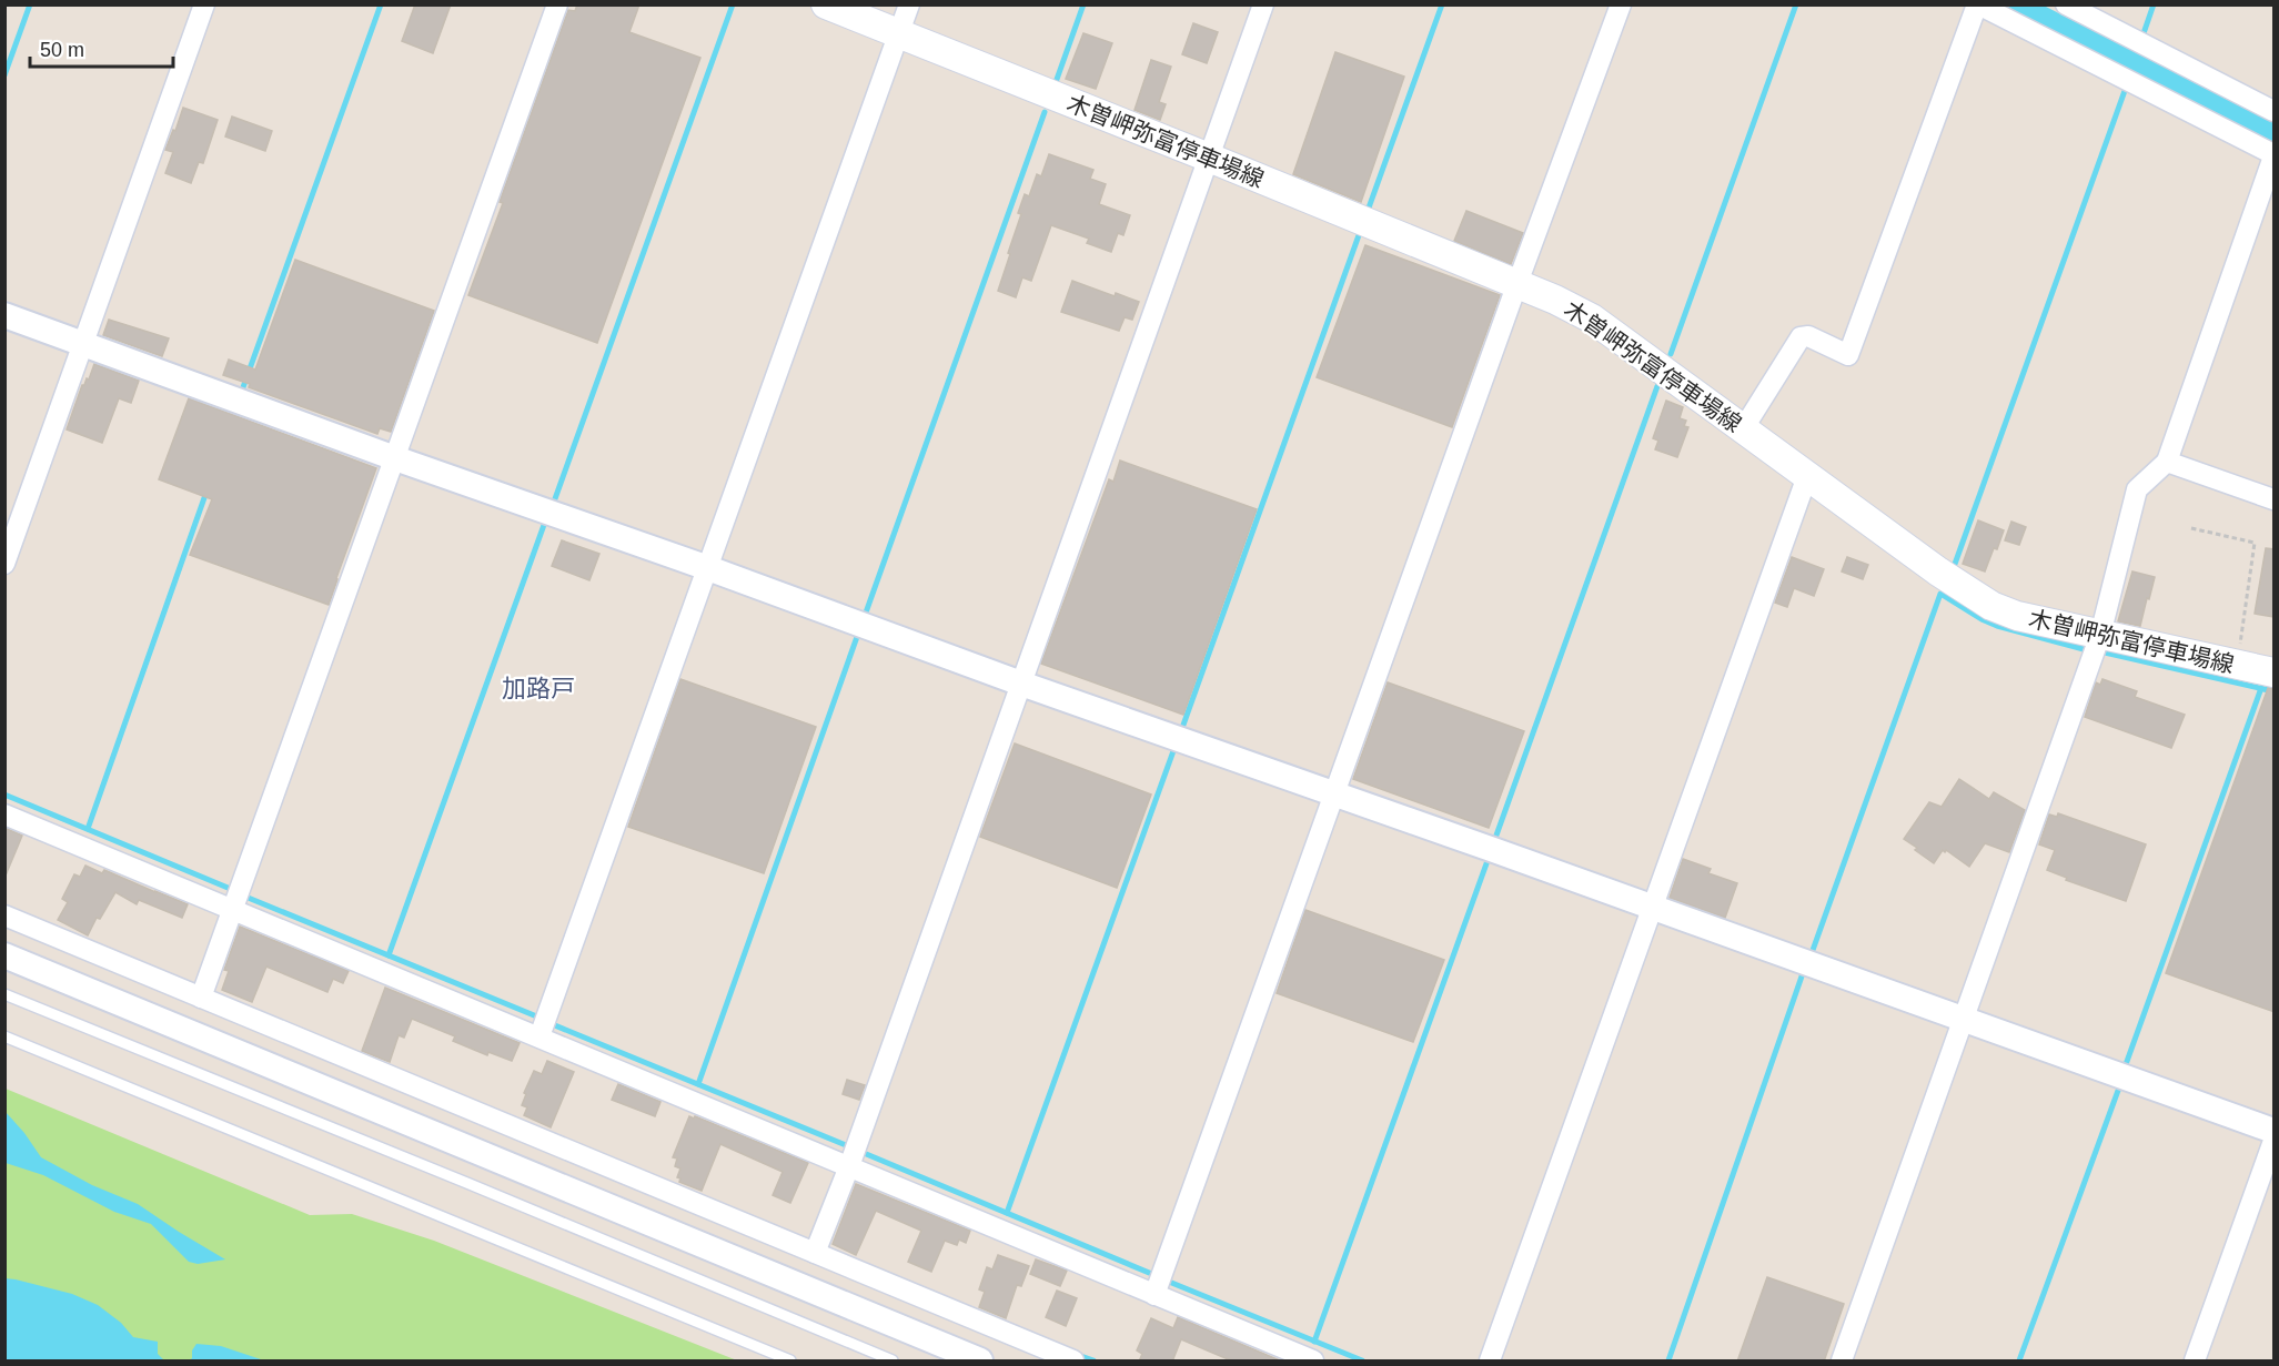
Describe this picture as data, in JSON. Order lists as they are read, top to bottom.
{
  "streets": {
    "main road": ["木曽岬弥富停車場線"]
  },
  "districts": ["加路戸"],
  "scale_bar": "50 m"
}
